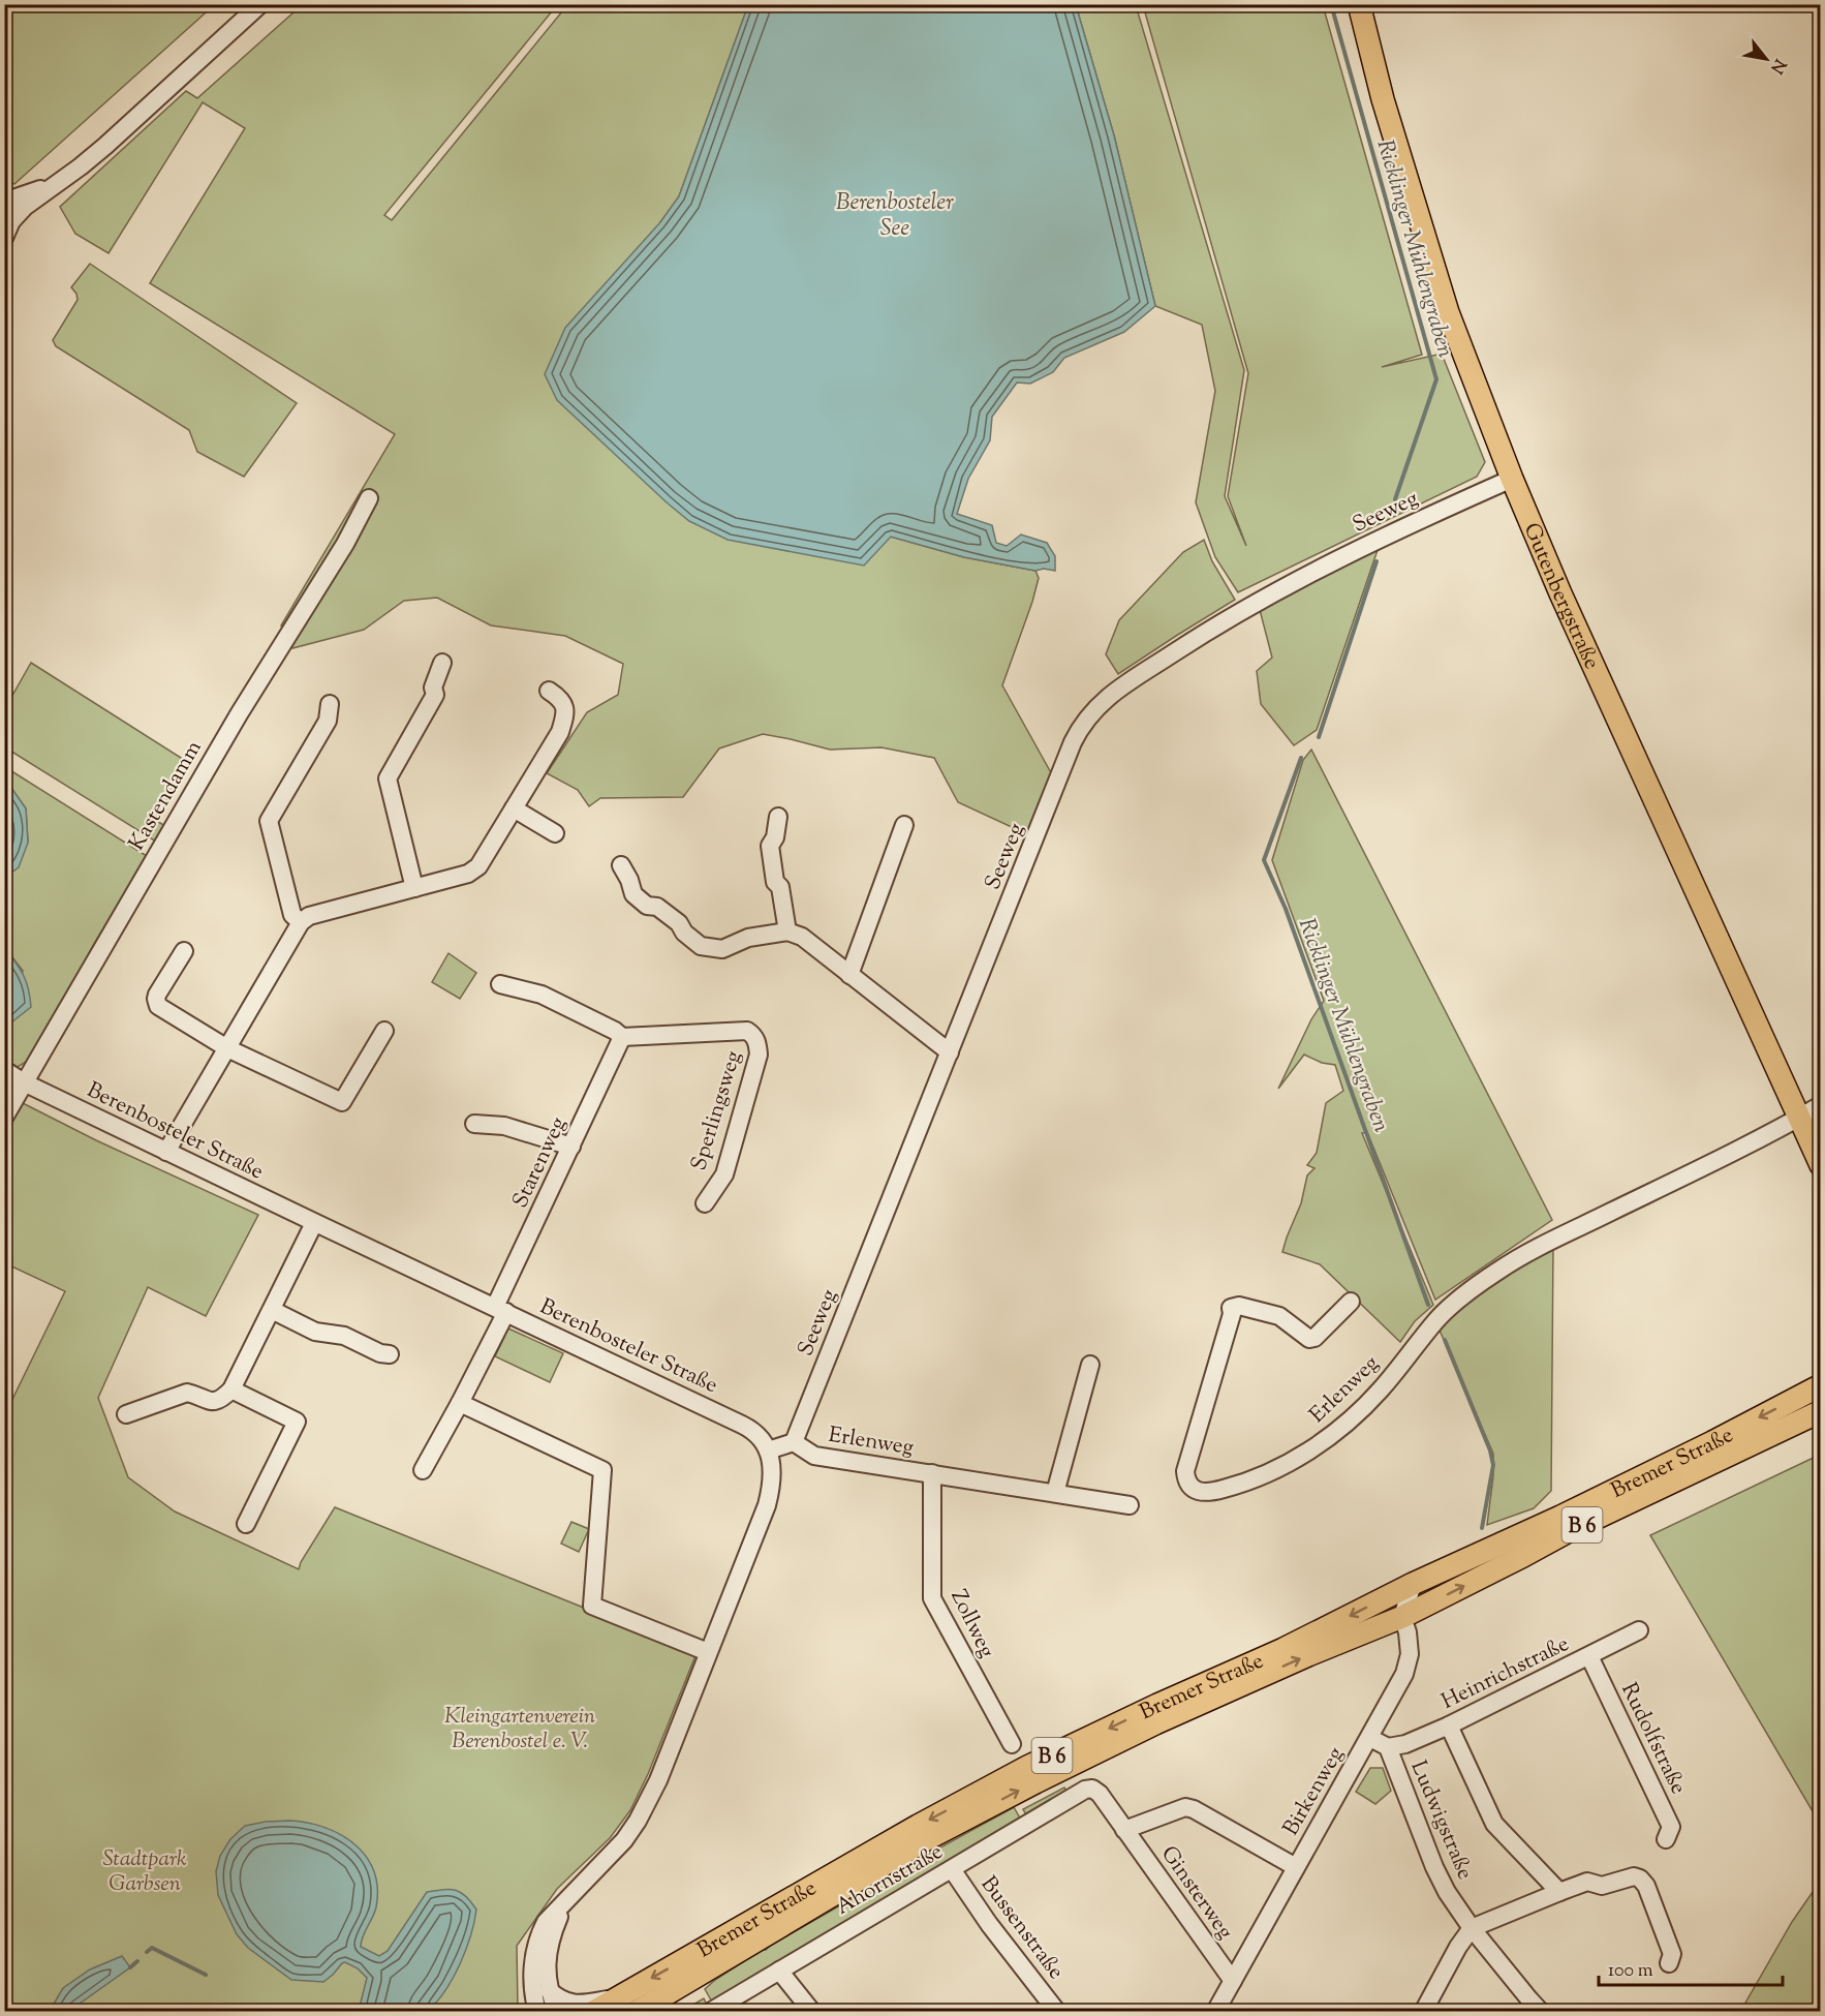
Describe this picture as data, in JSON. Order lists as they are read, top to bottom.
{
  "streets": {
    "main road": ["Gutenbergstraße", "Bremer Straße", "B 6"],
    "street": [
      "Seeweg",
      "Kastendamm",
      "Sperlingsweg",
      "Berenbosteler Straße",
      "Starenweg",
      "Erlenweg",
      "Zollweg",
      "Heinrichstraße",
      "Rudolfstraße",
      "Birkenweg",
      "Ludwigstraße",
      "Ahornstraße",
      "Ginsterweg",
      "Bussenstraße"
    ]
  },
  "crossings": [
    ["Seeweg", "Gutenbergstraße"],
    ["Seeweg", "Erlenweg"],
    ["Gutenbergstraße", "Erlenweg"],
    ["Kastendamm", "Berenbosteler Straße"],
    ["Sperlingsweg", "Starenweg"],
    ["Berenbosteler Straße", "Starenweg"],
    ["Erlenweg", "Zollweg"],
    ["Bremer Straße", "Birkenweg"],
    ["Heinrichstraße", "Rudolfstraße"],
    ["Heinrichstraße", "Ludwigstraße"],
    ["Birkenweg", "Ludwigstraße"],
    ["Birkenweg", "Ginsterweg"],
    ["Ahornstraße", "Ginsterweg"],
    ["Ahornstraße", "Bussenstraße"]
  ],
  "water": ["Berenbosteler See", "Ricklinger Mühlengraben"],
  "parks": ["Kleingartenverein Berenbostel e. V.", "Stadtpark Garbsen"],
  "scale_bar": "100 m",
  "north": "bottom right"
}
